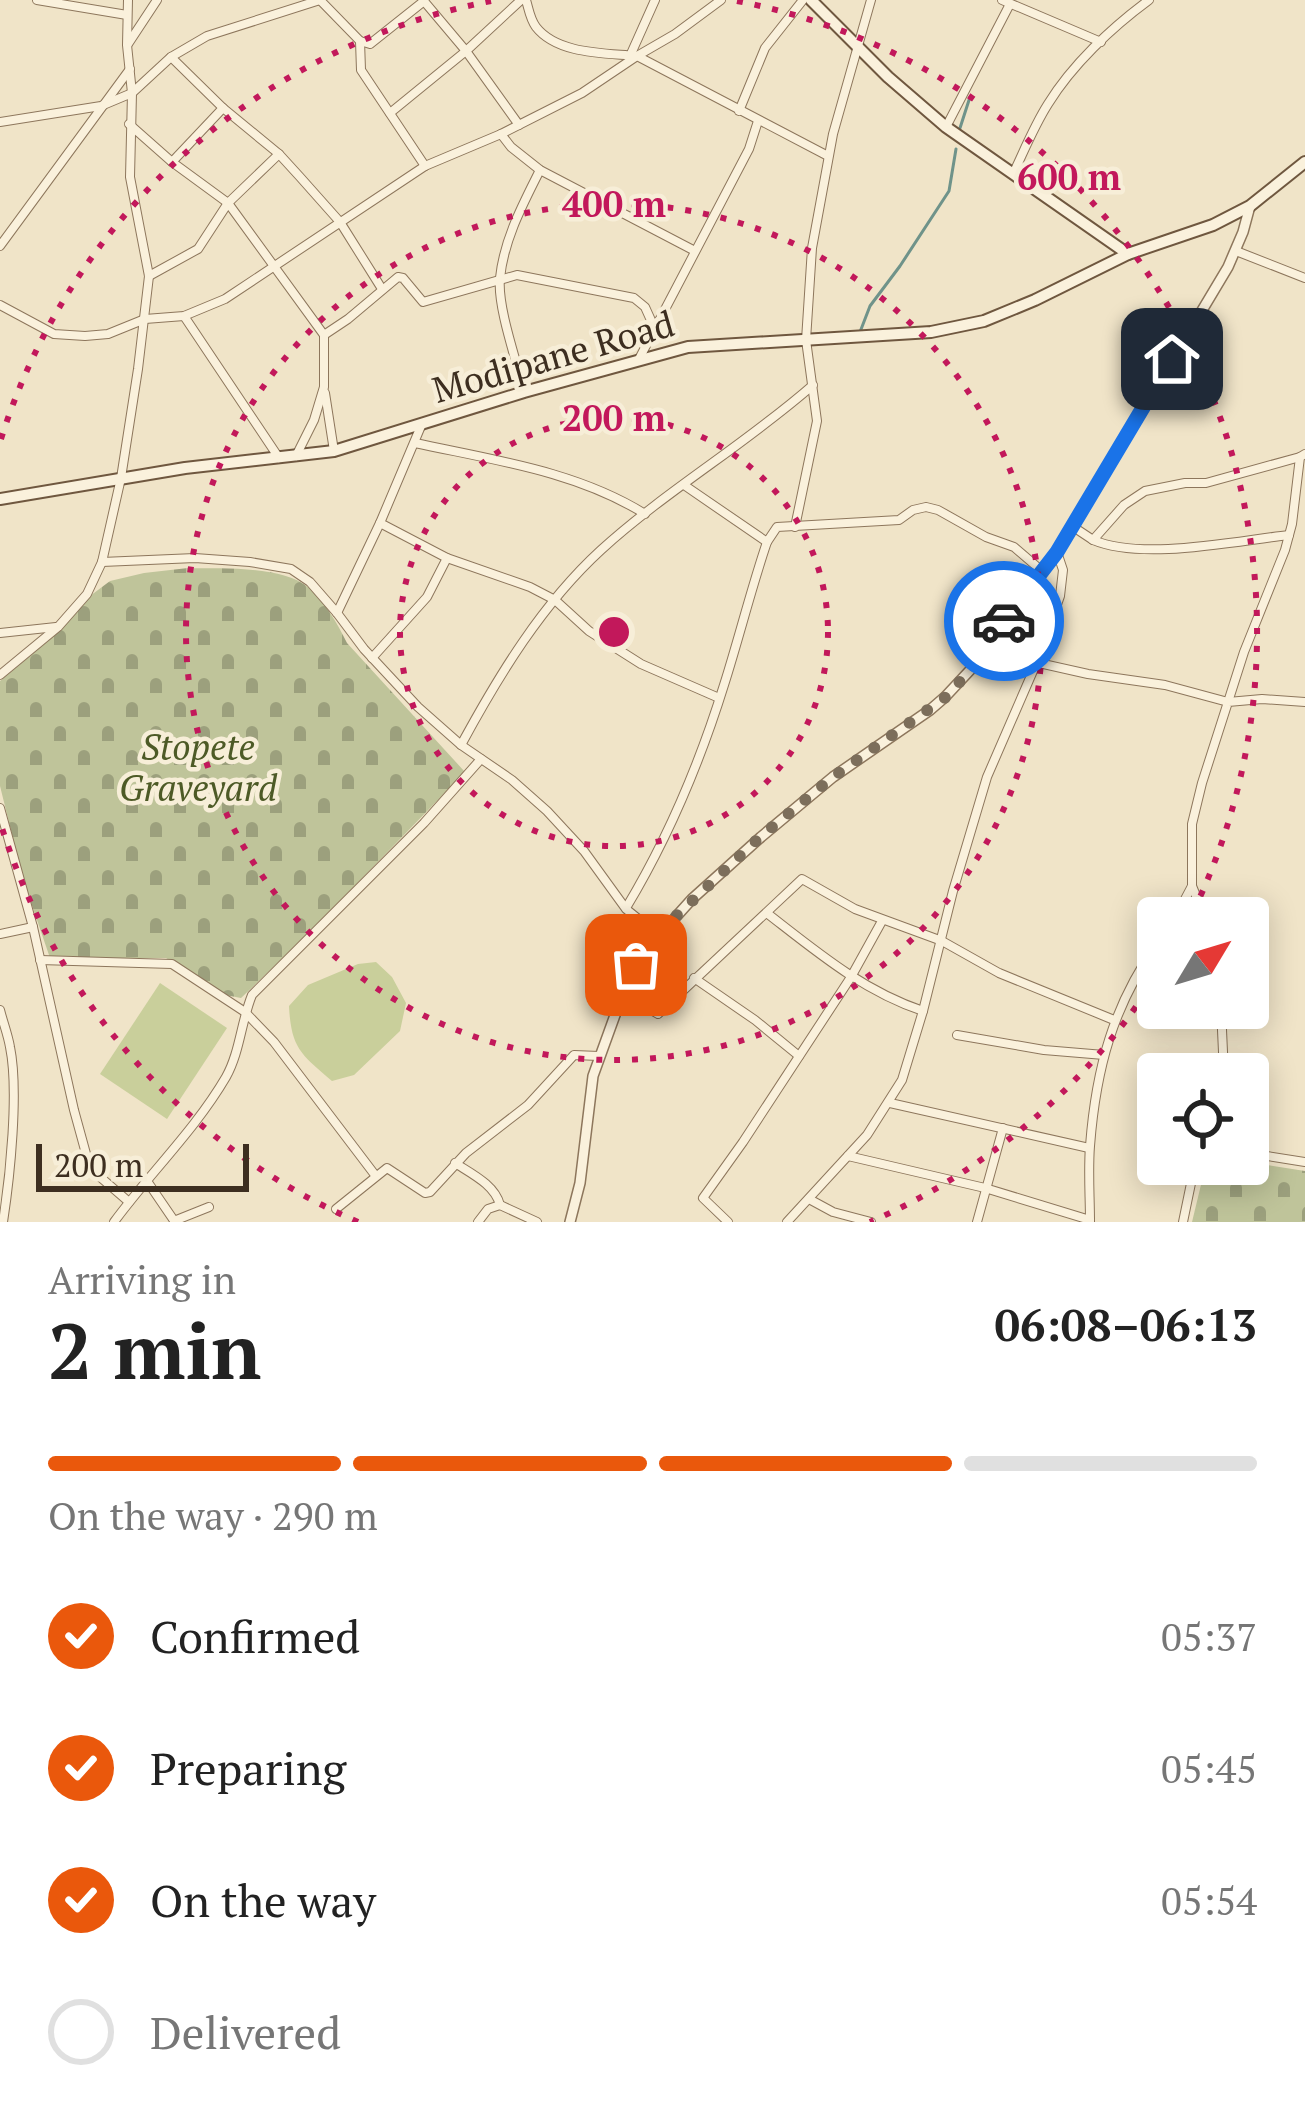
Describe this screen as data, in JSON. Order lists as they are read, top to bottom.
{
  "streets": {
    "main road": ["Modipane Road"]
  },
  "parks": ["Stopete Graveyard"],
  "scale_bar": "200 m",
  "north": "top right",
  "page": {
    "scale": "200 m",
    "heading": ["2 min", "Arriving in", "06:08–06:13"],
    "bar": "On the way · 290 m",
    "list": [
      ["Confirmed", "05:37"],
      ["Preparing", "05:45"],
      ["On the way", "05:54"],
      "Delivered"
    ]
  },
  "rings": ["600 m", "400 m", "200 m"]
}
